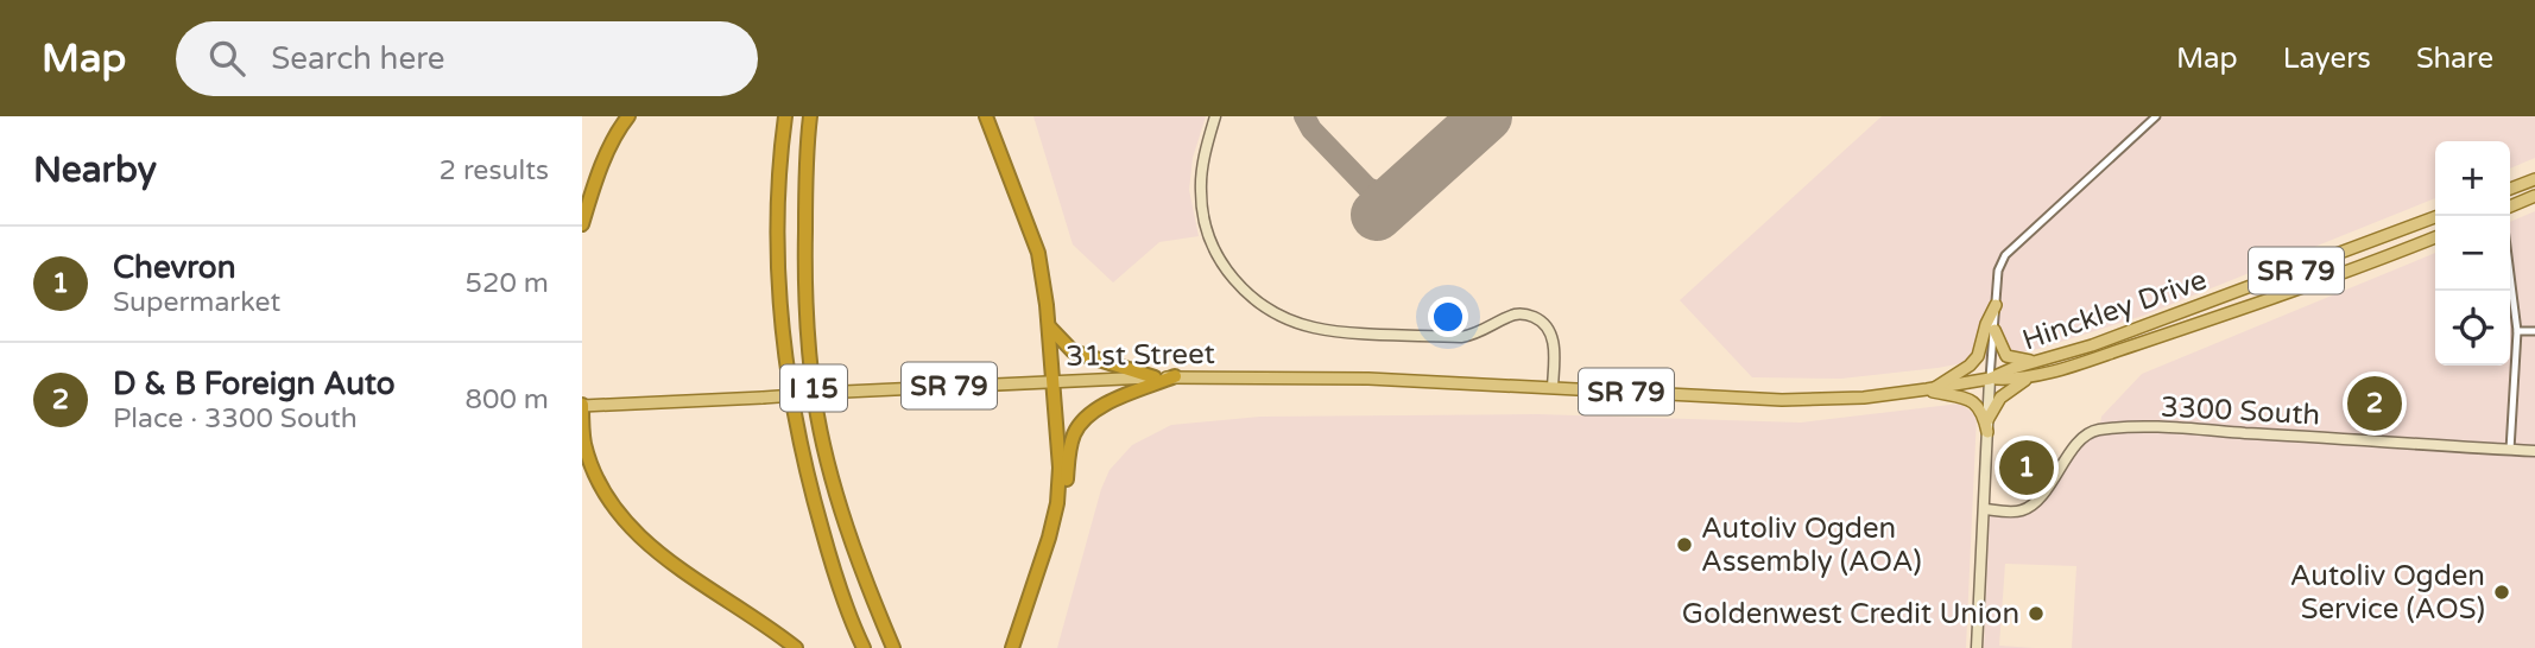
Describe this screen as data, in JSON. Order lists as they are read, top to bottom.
{
  "streets": {
    "highway": ["I 15"],
    "main road": ["SR 79", "Hinckley Drive", "31st Street"],
    "street": ["3300 South"]
  },
  "crossings": [
    ["Hinckley Drive", "31st Street"]
  ],
  "places": ["Autoliv Ogden Assembly (AOA)", "Autoliv Ogden Service (AOS)", "Goldenwest Credit Union"],
  "page": {
    "header": "Map",
    "search": "Search here",
    "nav": ["Map", "Layers", "Share"],
    "heading": ["Nearby", "2 results"],
    "map_buttons": ["+", "−"],
    "list": [
      {
        "mark": "1",
        "name": "Chevron",
        "note": "Supermarket",
        "value": "520 m"
      },
      {
        "mark": "2",
        "name": "D & B Foreign Auto",
        "note": "Place · 3300 South",
        "value": "800 m"
      }
    ],
    "pins": ["2", "1"]
  }
}
